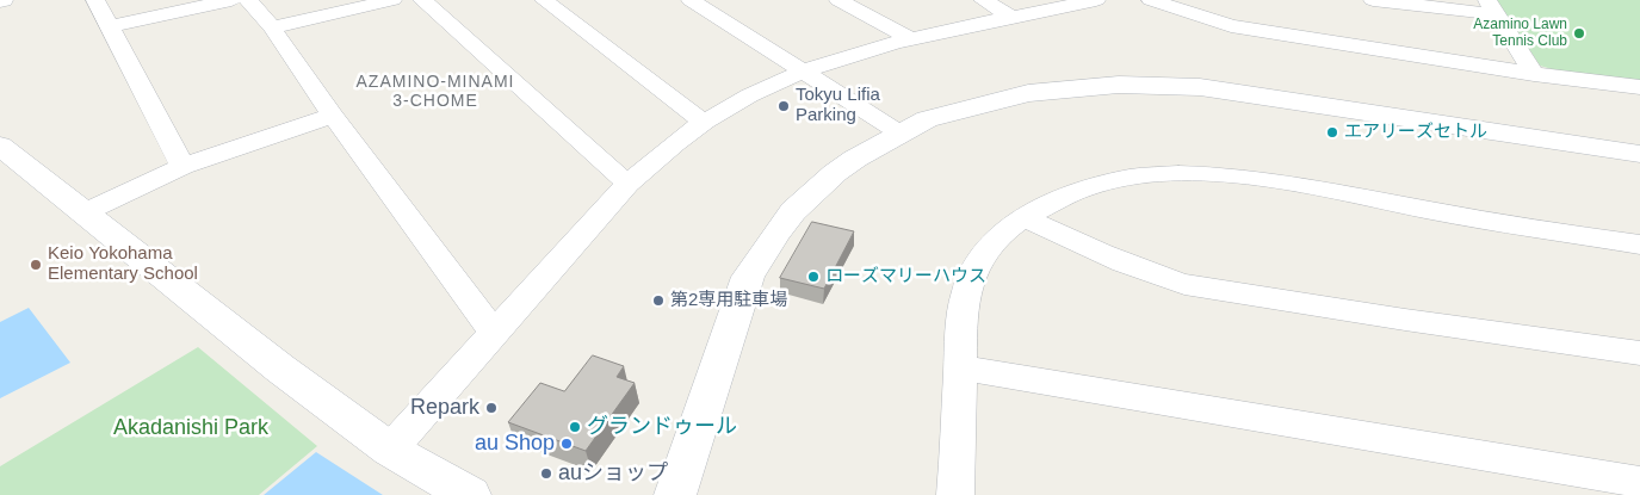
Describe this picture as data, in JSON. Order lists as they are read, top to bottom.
{
  "districts": ["AZAMINO-MINAMI 3-CHOME"],
  "parks": ["Akadanishi Park"],
  "places": [
    "Azamino Lawn Tennis Club",
    "Tokyu Lifia Parking",
    "エアリーズセトル",
    "Keio Yokohama Elementary School",
    "ローズマリーハウス",
    "第2専用駐車場",
    "Repark",
    "グランドゥール",
    "au Shop",
    "auショップ"
  ]
}
